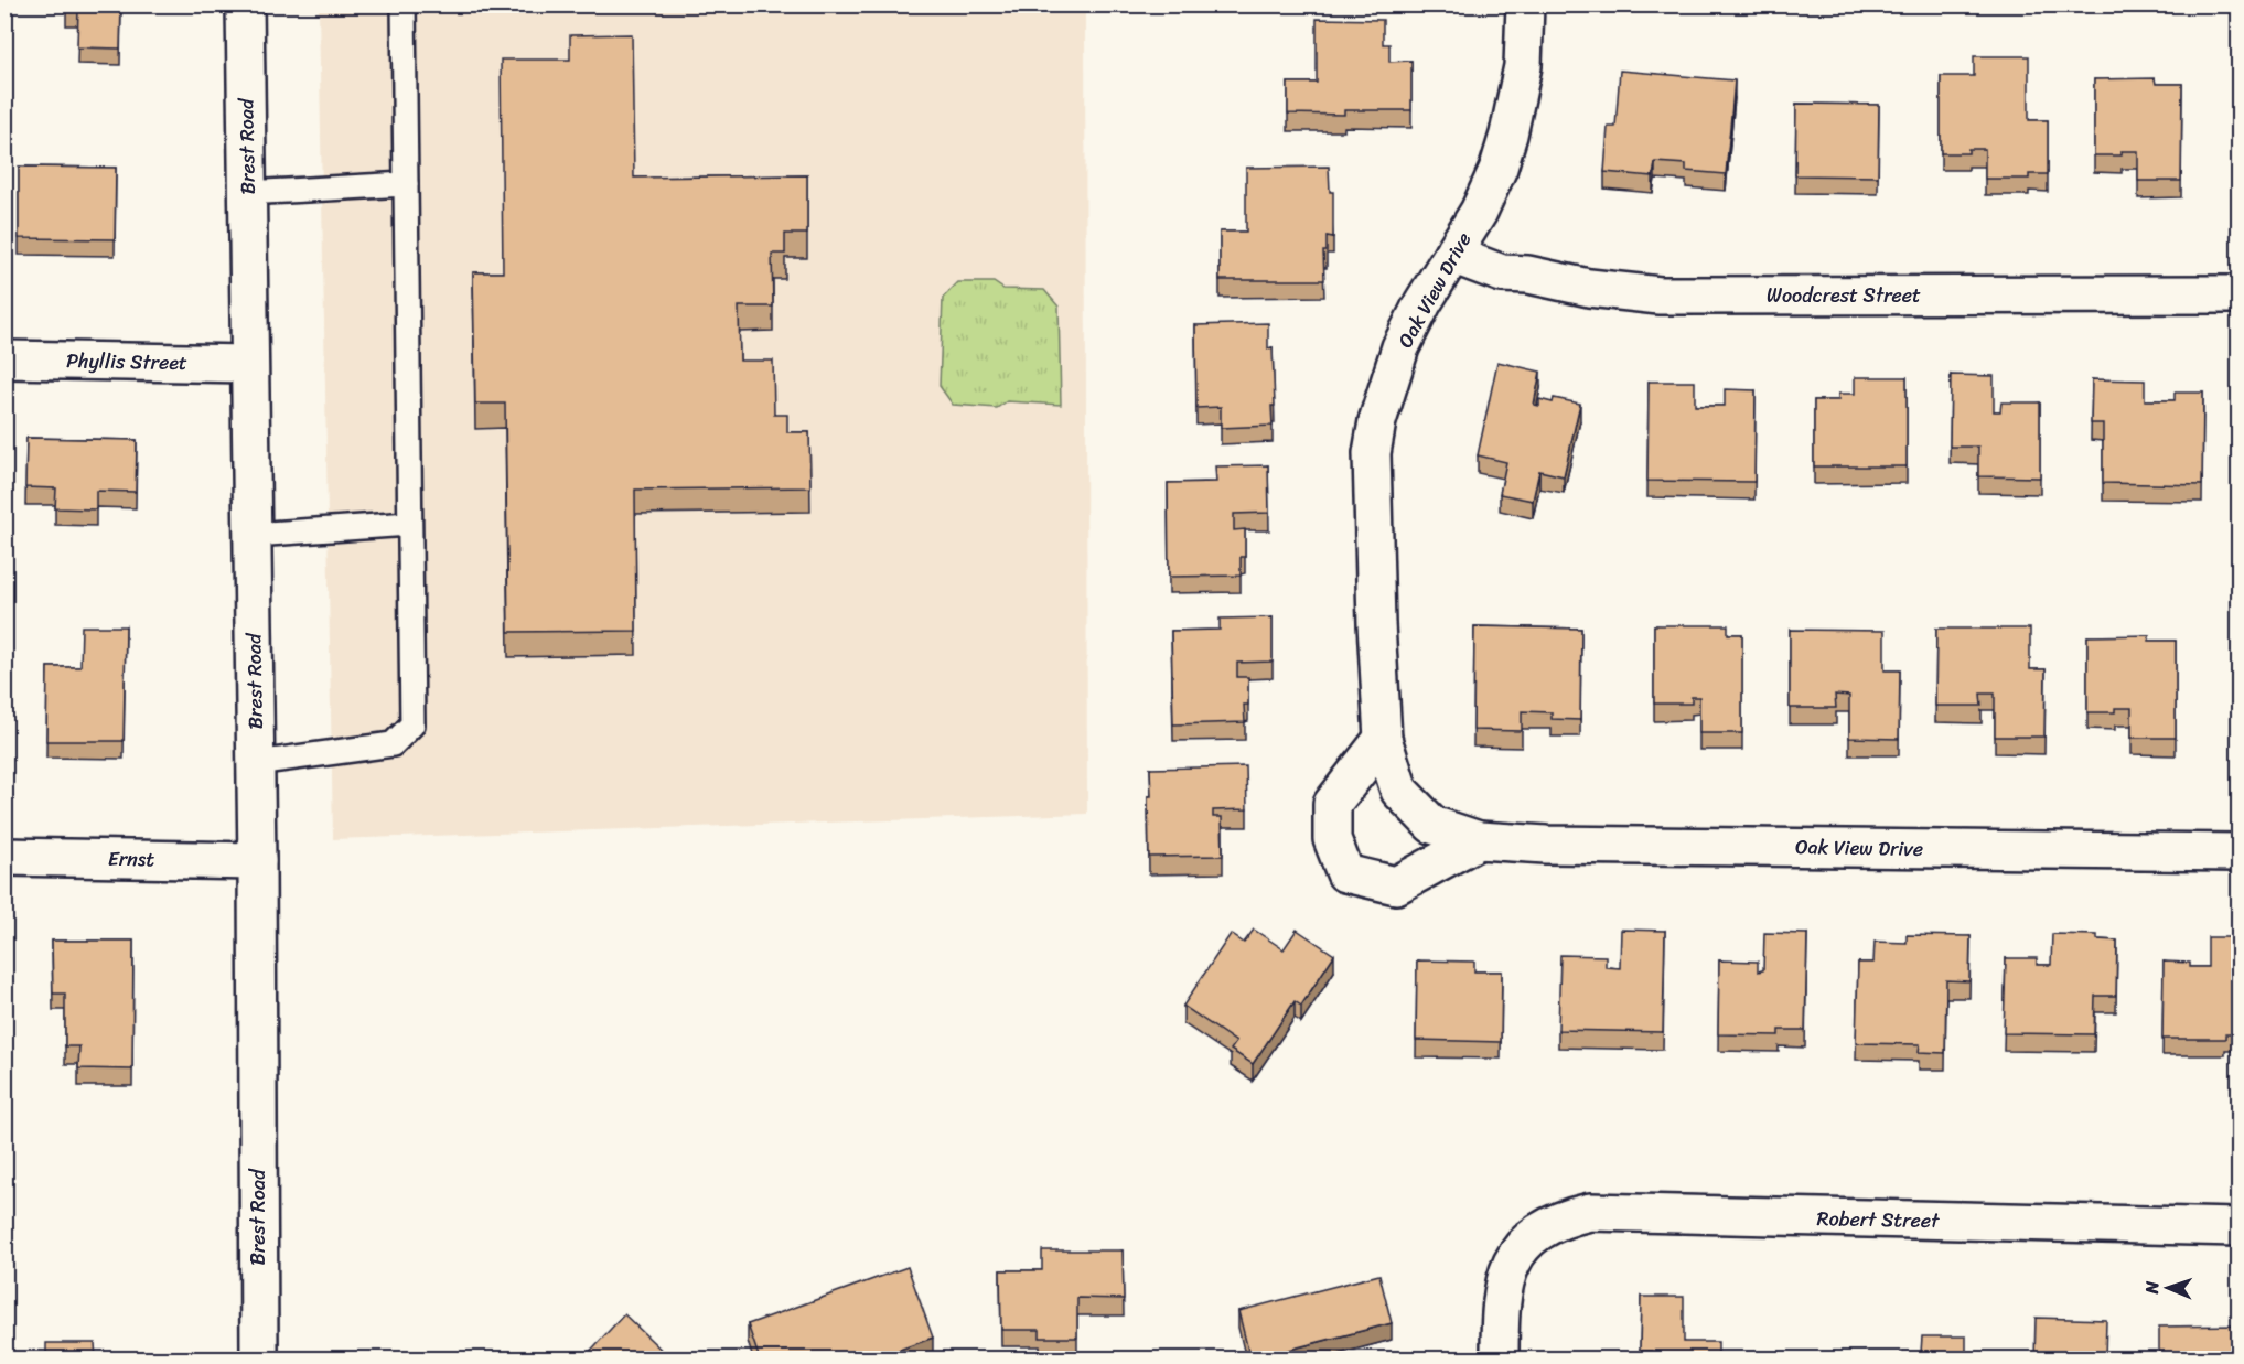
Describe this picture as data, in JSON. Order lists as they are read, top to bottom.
{
  "streets": {
    "street": [
      "Brest Road",
      "Oak View Drive",
      "Woodcrest Street",
      "Phyllis Street",
      "Ernst",
      "Robert Street"
    ]
  },
  "crossings": [
    ["Brest Road", "Phyllis Street"],
    ["Brest Road", "Ernst"],
    ["Oak View Drive", "Woodcrest Street"]
  ],
  "north": "left"
}
